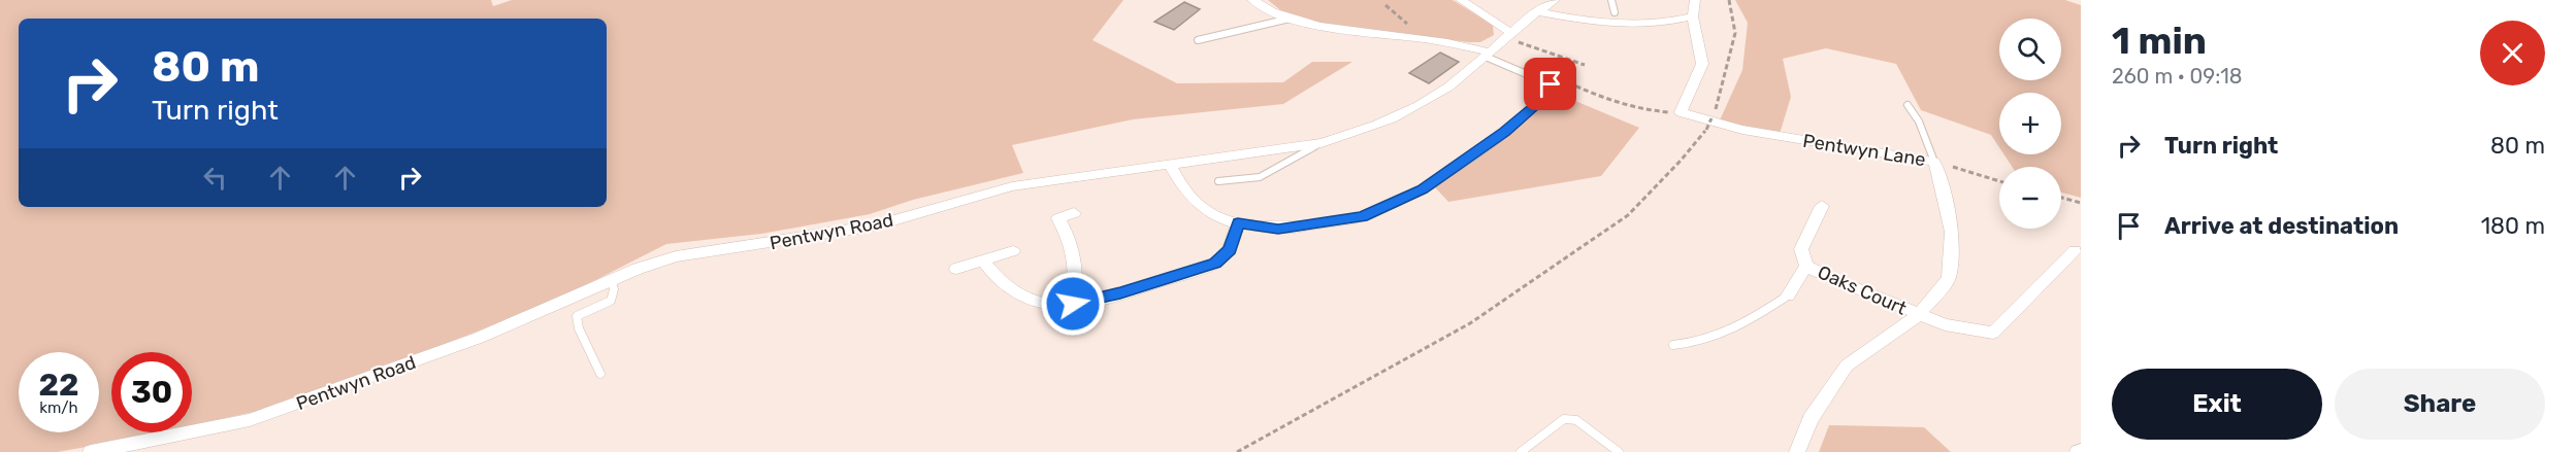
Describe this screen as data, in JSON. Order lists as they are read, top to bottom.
{
  "streets": {
    "street": ["Pentwyn Lane", "Pentwyn Road", "Oaks Court"]
  },
  "crossings": [
    ["Pentwyn Lane", "Oaks Court"]
  ],
  "page": {
    "heading": ["1 min", "260 m · 09:18"],
    "map_buttons": ["+", "−"],
    "turn": ["80 m", "Turn right"],
    "list": [
      {
        "name": "Turn right",
        "value": "80 m"
      },
      {
        "name": "Arrive at destination",
        "value": "180 m"
      }
    ],
    "speed": "22 km/h",
    "limit": "30",
    "buttons": ["Exit", "Share"]
  }
}
